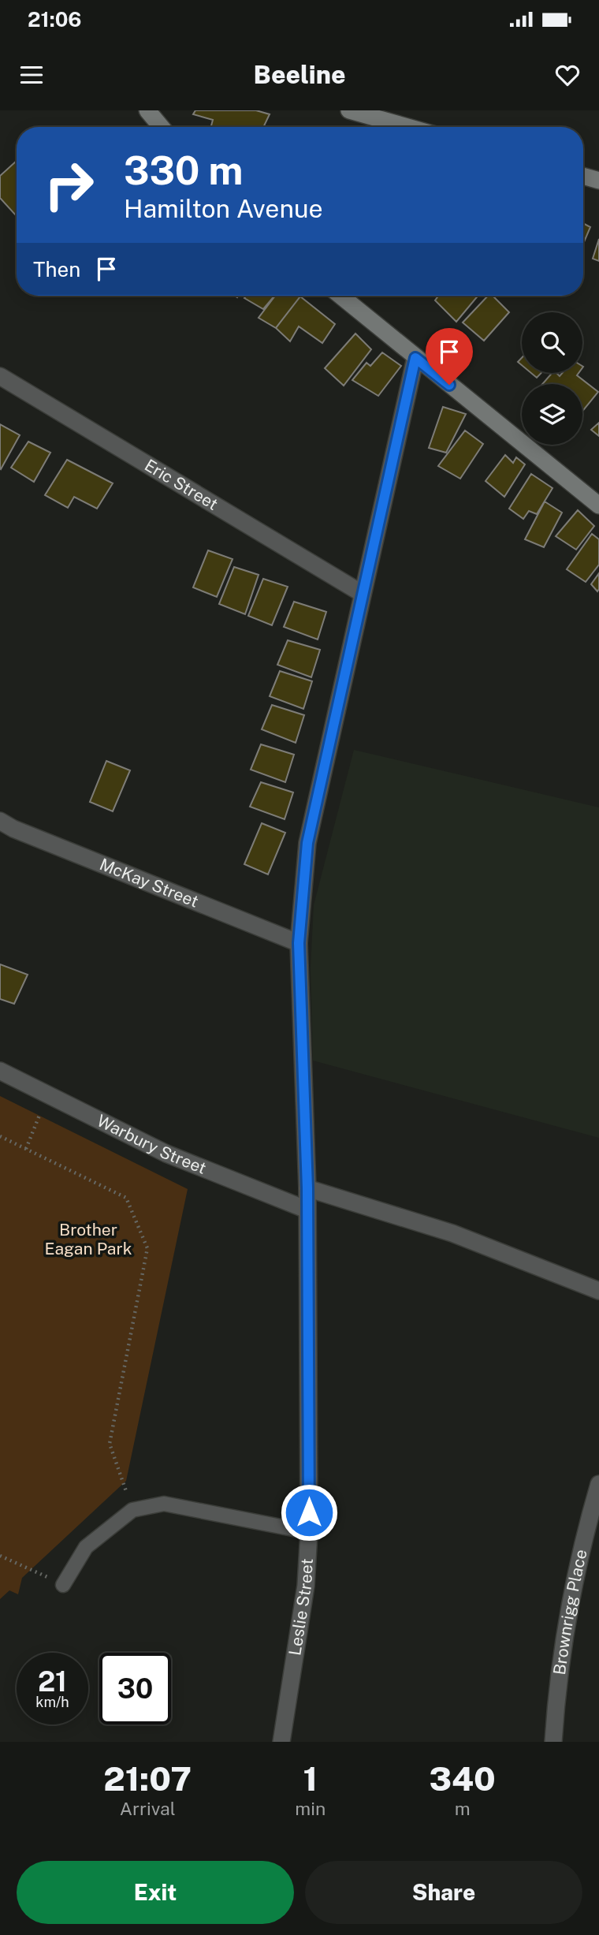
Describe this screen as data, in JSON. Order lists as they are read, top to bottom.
{
  "streets": {
    "street": [
      "Eric Street",
      "McKay Street",
      "Warbury Street",
      "Leslie Street",
      "Brownrigg Place"
    ]
  },
  "crossings": [
    ["Eric Street", "Leslie Street"],
    ["McKay Street", "Leslie Street"],
    ["Warbury Street", "Leslie Street"]
  ],
  "parks": ["Brother Eagan Park"],
  "page": {
    "status": "21:06",
    "header": "Beeline",
    "turn": ["330 m", "Hamilton Avenue"],
    "then": "Then",
    "speed": "21 km/h",
    "limit": "30",
    "eta": [
      "21:07",
      "Arrival",
      "1",
      "min",
      "340",
      "m"
    ],
    "buttons": ["Exit", "Share"]
  }
}
